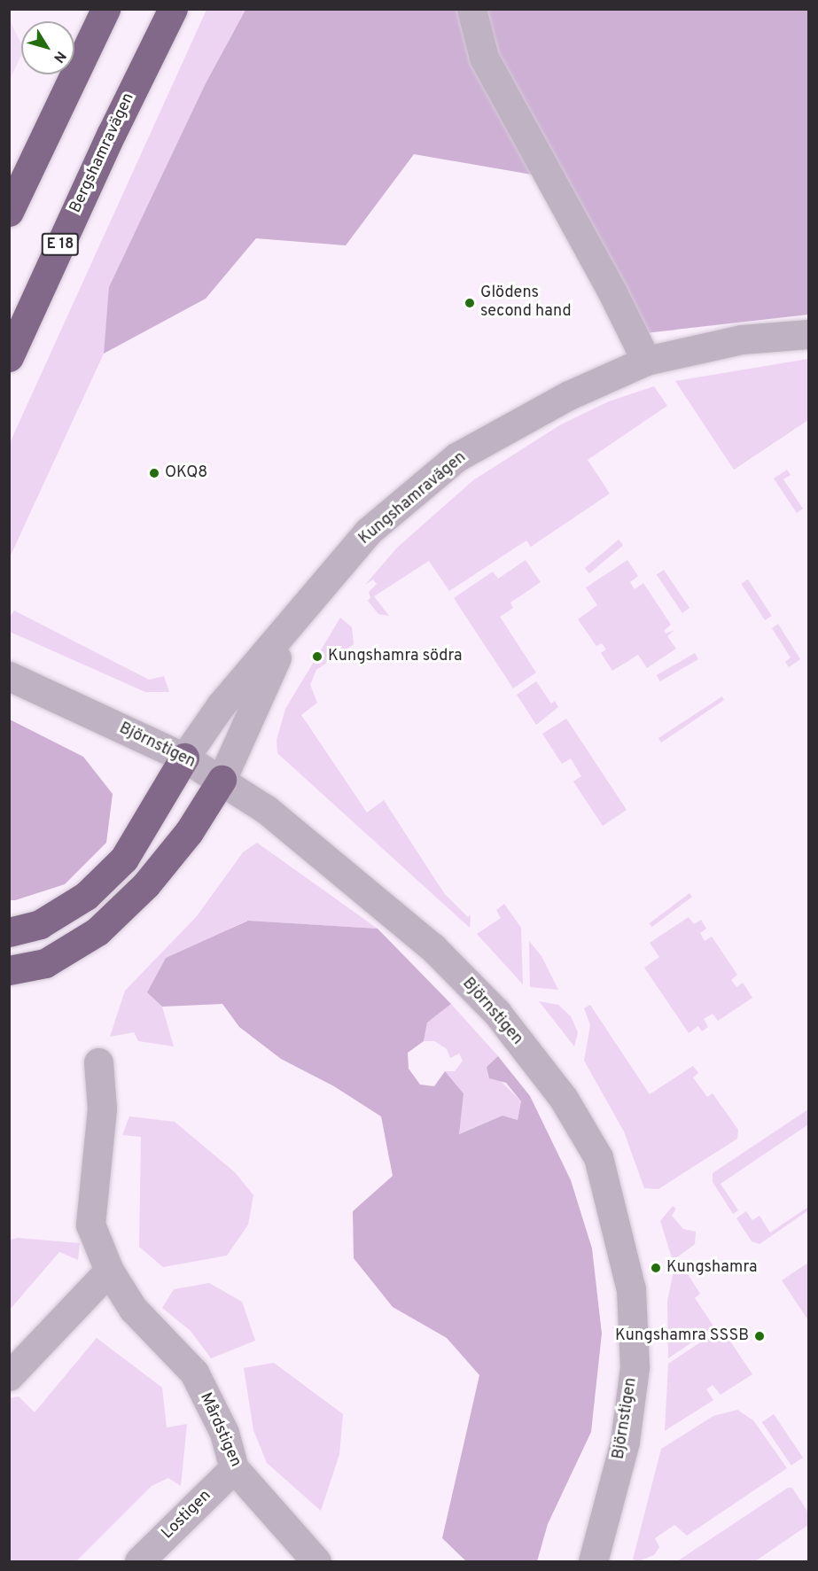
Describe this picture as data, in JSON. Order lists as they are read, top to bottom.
{
  "streets": {
    "highway": ["Bergshamravägen", "E 18"],
    "street": [
      "Kungshamravägen",
      "Björnstigen",
      "Mårdstigen",
      "Lostigen"
    ]
  },
  "crossings": [
    ["Kungshamravägen", "Björnstigen"],
    ["Mårdstigen", "Lostigen"]
  ],
  "places": [
    "Glödens second hand",
    "OKQ8",
    "Kungshamra södra",
    "Kungshamra",
    "Kungshamra SSSB"
  ],
  "north": "bottom right"
}
